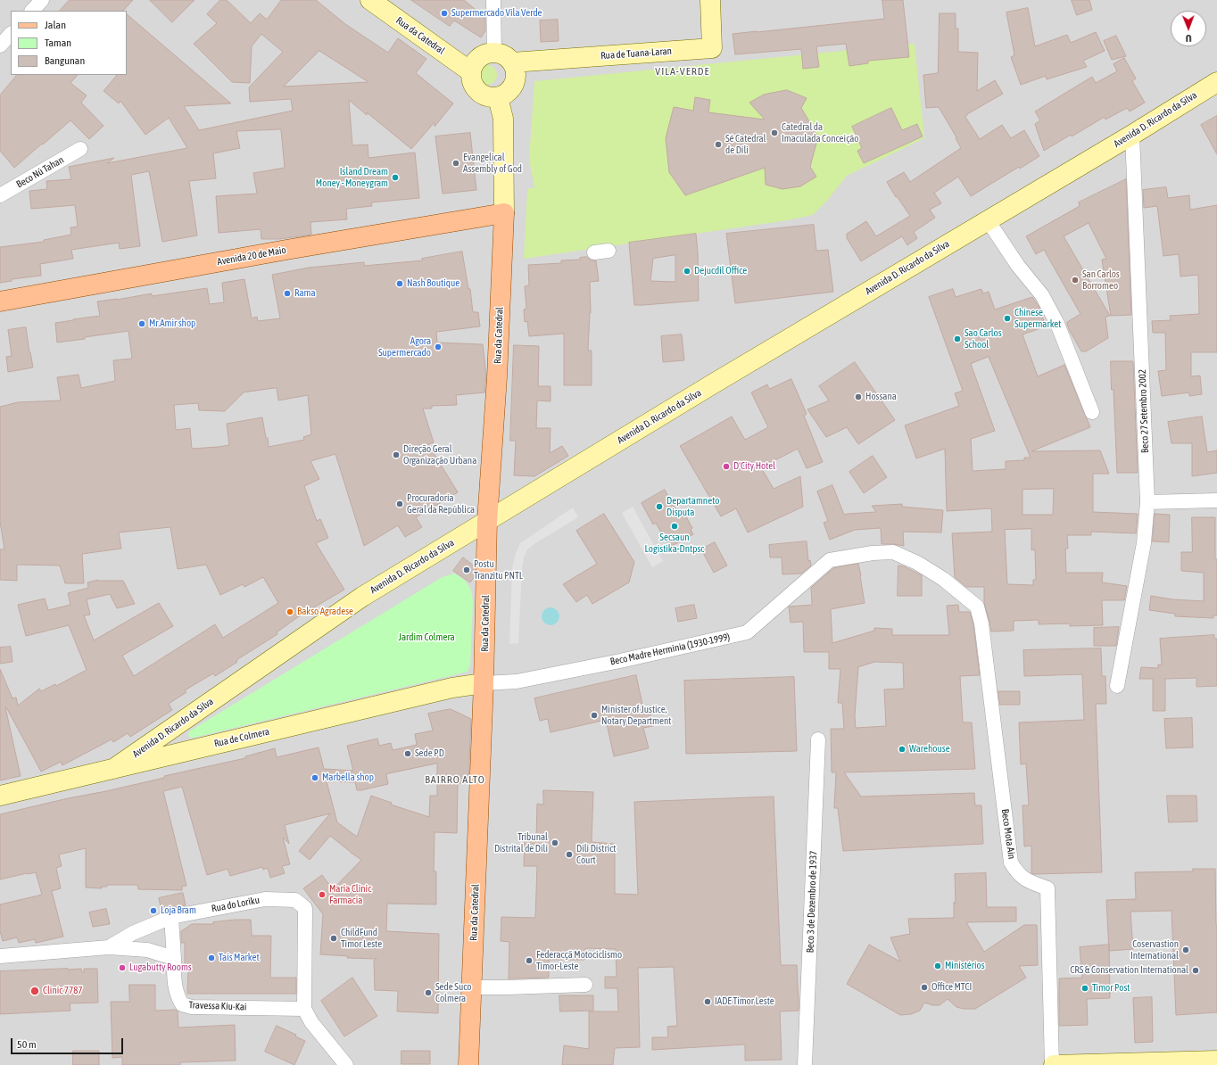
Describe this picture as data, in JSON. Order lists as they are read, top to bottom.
{
  "streets": {
    "main road": ["Rua da Catedral", "Avenida 20 de Maio"],
    "street": [
      "Rua de Tuana-Laran",
      "Avenida D. Ricardo da Silva",
      "Beco Nú Tahan",
      "Beco 27 Setembro 2002",
      "Beco Madre Herminia (1930-1999)",
      "Rua de Colmera",
      "Beco Mota Ain",
      "Beco 3 de Dezembro de 1937",
      "Rua do Loriku",
      "Travessa Kiu-Kai"
    ]
  },
  "crossings": [
    ["Rua da Catedral", "Rua de Tuana-Laran"],
    ["Rua da Catedral", "Avenida D. Ricardo da Silva"],
    ["Rua da Catedral", "Avenida 20 de Maio"],
    ["Rua da Catedral", "Beco Madre Herminia (1930-1999)"],
    ["Rua da Catedral", "Rua de Colmera"],
    ["Avenida D. Ricardo da Silva", "Beco 27 Setembro 2002"],
    ["Avenida D. Ricardo da Silva", "Rua de Colmera"],
    ["Beco Madre Herminia (1930-1999)", "Rua de Colmera"],
    ["Beco Madre Herminia (1930-1999)", "Beco Mota Ain"],
    ["Rua do Loriku", "Travessa Kiu-Kai"]
  ],
  "districts": ["VILA-VERDE", "BAIRRO ALTO"],
  "parks": ["Jardim Colmera"],
  "places": [
    "Supermercado Vila Verde",
    "Catedral da Imaculada Conceição",
    "Sé Catedral de Díli",
    "Evangelical Assembly of God",
    "Island Dream Money - Moneygram",
    "Dejucdil Office",
    "San Carlos Borromeo",
    "Nash Boutique",
    "Rama",
    "Chinese Supermarket",
    "Mr.Amir shop",
    "Sao Carlos School",
    "Agora Supermercado",
    "Hossana",
    "Direção Geral Organização Urbana",
    "D'City Hotel",
    "Procuradoria Geral da República",
    "Departamneto Disputa",
    "Secsaun Logistika-Dntpsc",
    "Postu Tranzitu PNTL",
    "Bakso Agradese",
    "Minister of Justice, Notary Department",
    "Warehouse",
    "Sede PD",
    "Marbella shop",
    "Tribunal Distrital de Díli",
    "Dili District Court",
    "Maria Clinic Farmacia",
    "Loja Bram",
    "ChildFund Timor Leste",
    "Coservastion International",
    "Tais Market",
    "Federacçã Motociclismo Timor-Leste",
    "Ministérios",
    "Lugabutty Rooms",
    "CRS & Conservation International",
    "Office MTCI",
    "Timor Post",
    "Clinic 7787",
    "Sede Suco Colmera",
    "IADE Timor Leste"
  ],
  "legend": ["Jalan", "Taman", "Bangunan"],
  "scale_bar": "50 m",
  "north": "bottom"
}
